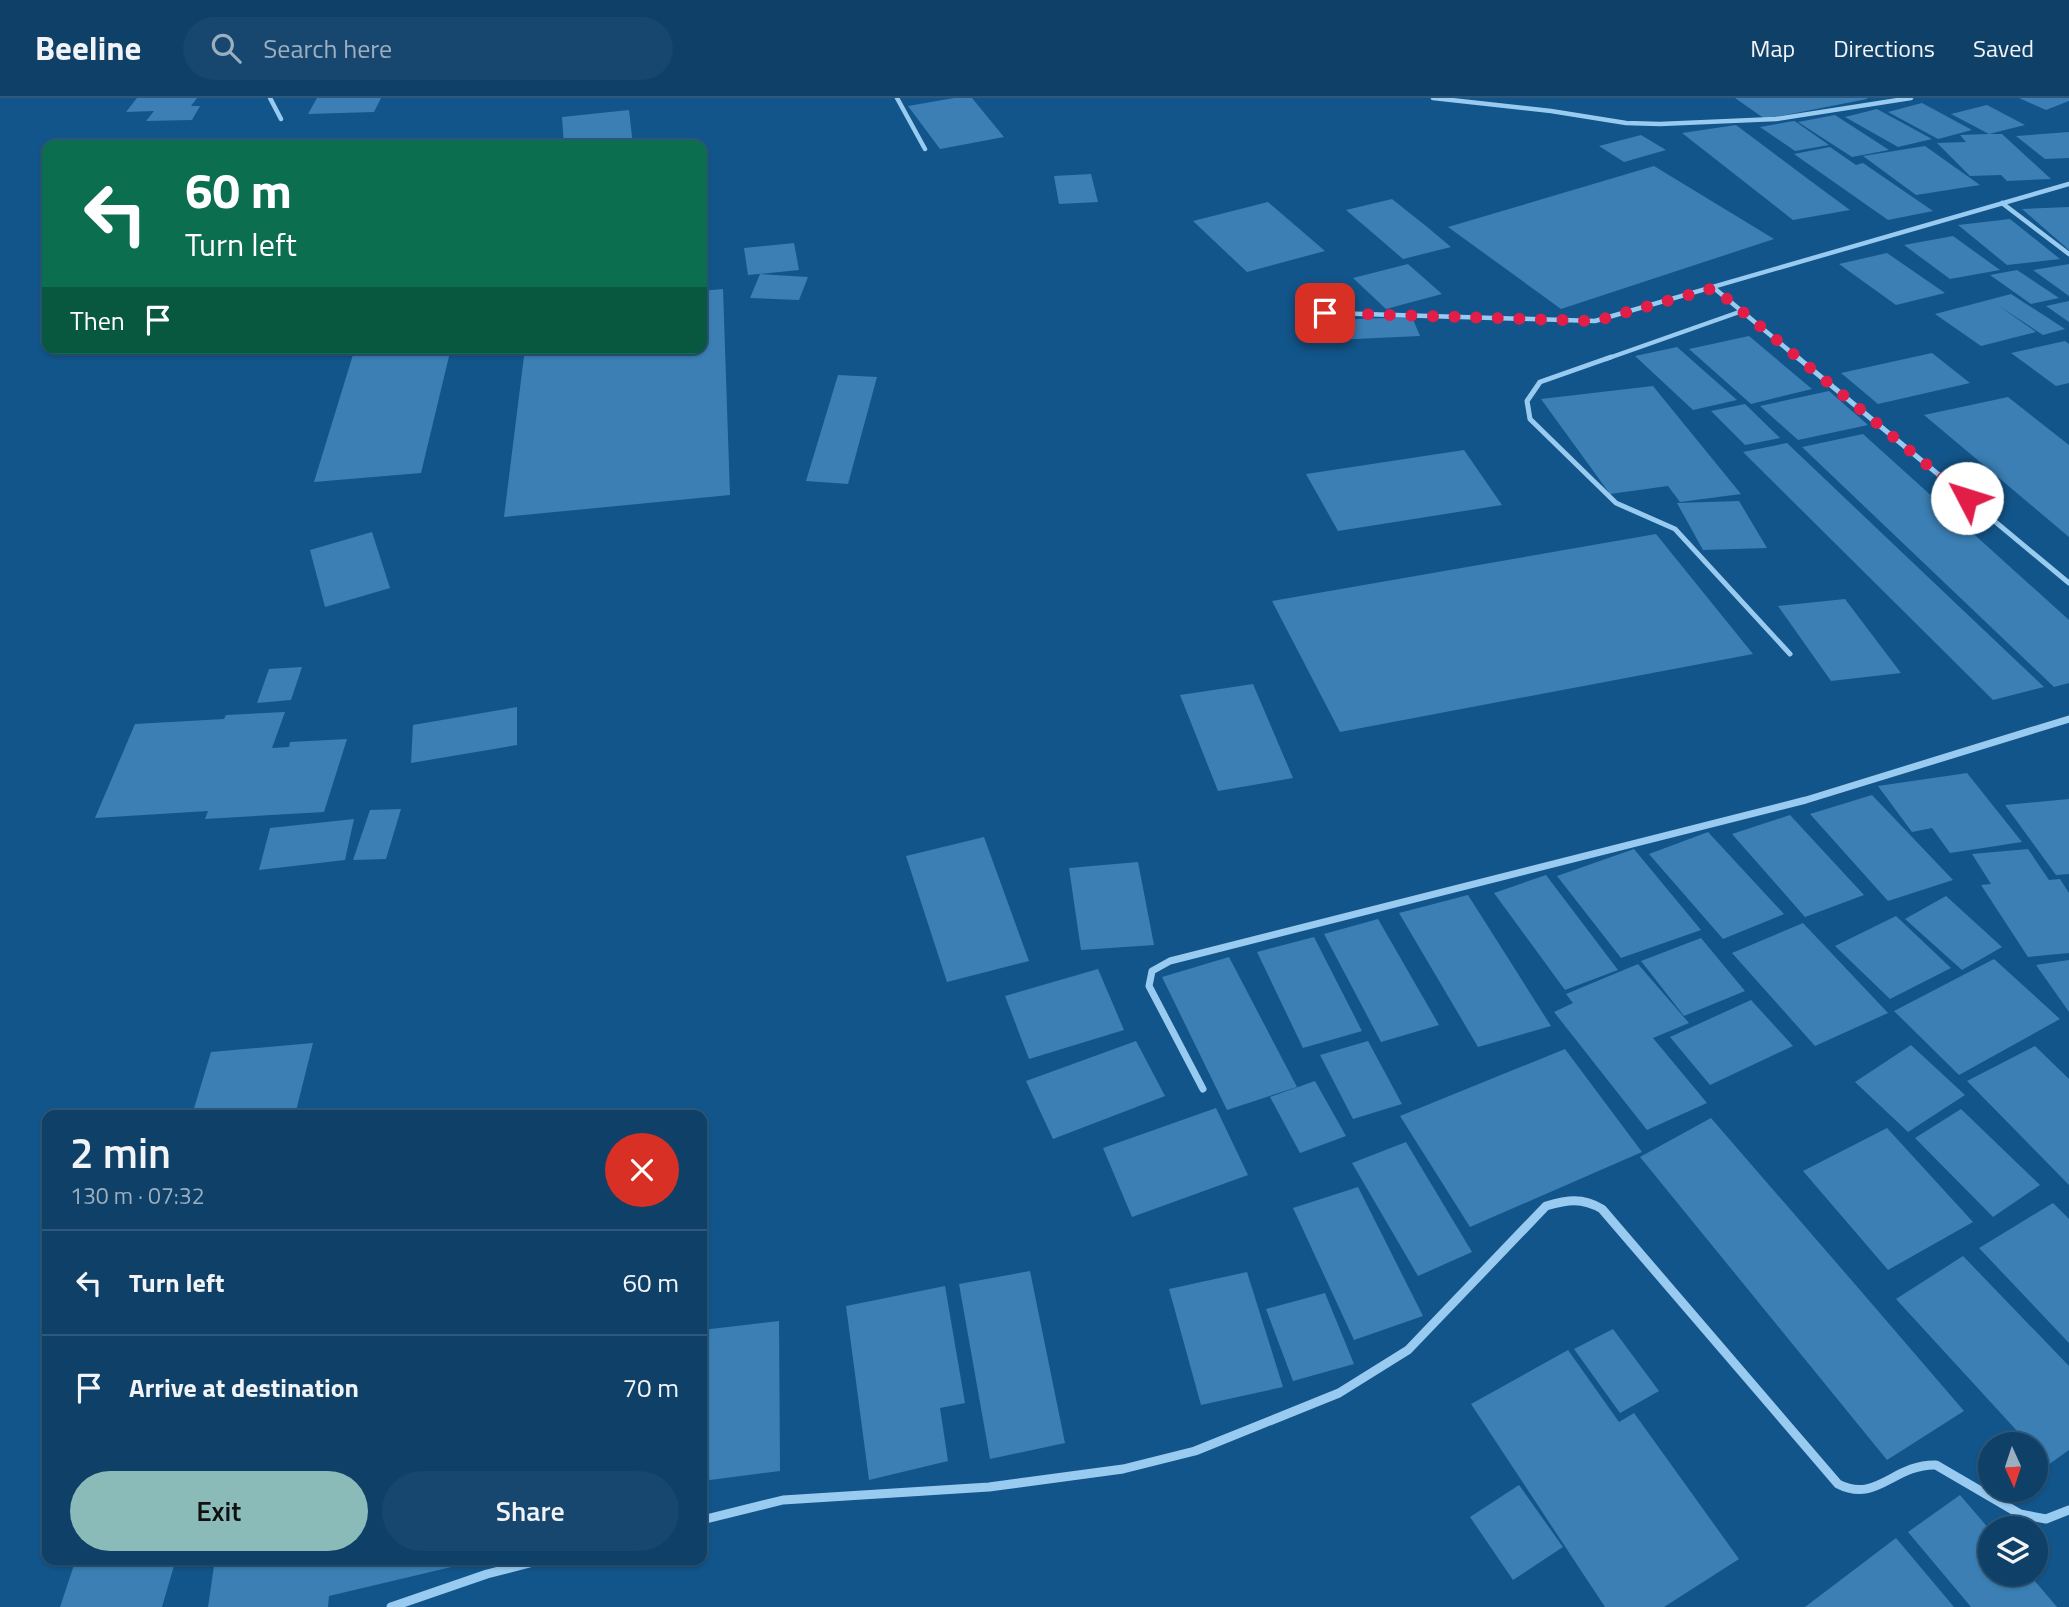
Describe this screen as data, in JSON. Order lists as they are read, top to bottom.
{
  "north": "bottom",
  "page": {
    "header": "Beeline",
    "search": "Search here",
    "nav": ["Map", "Directions", "Saved"],
    "turn": ["60 m", "Turn left"],
    "then": "Then",
    "heading": ["2 min", "130 m · 07:32"],
    "list": [
      {
        "name": "Turn left",
        "value": "60 m"
      },
      {
        "name": "Arrive at destination",
        "value": "70 m"
      }
    ],
    "buttons": ["Exit", "Share"]
  }
}
